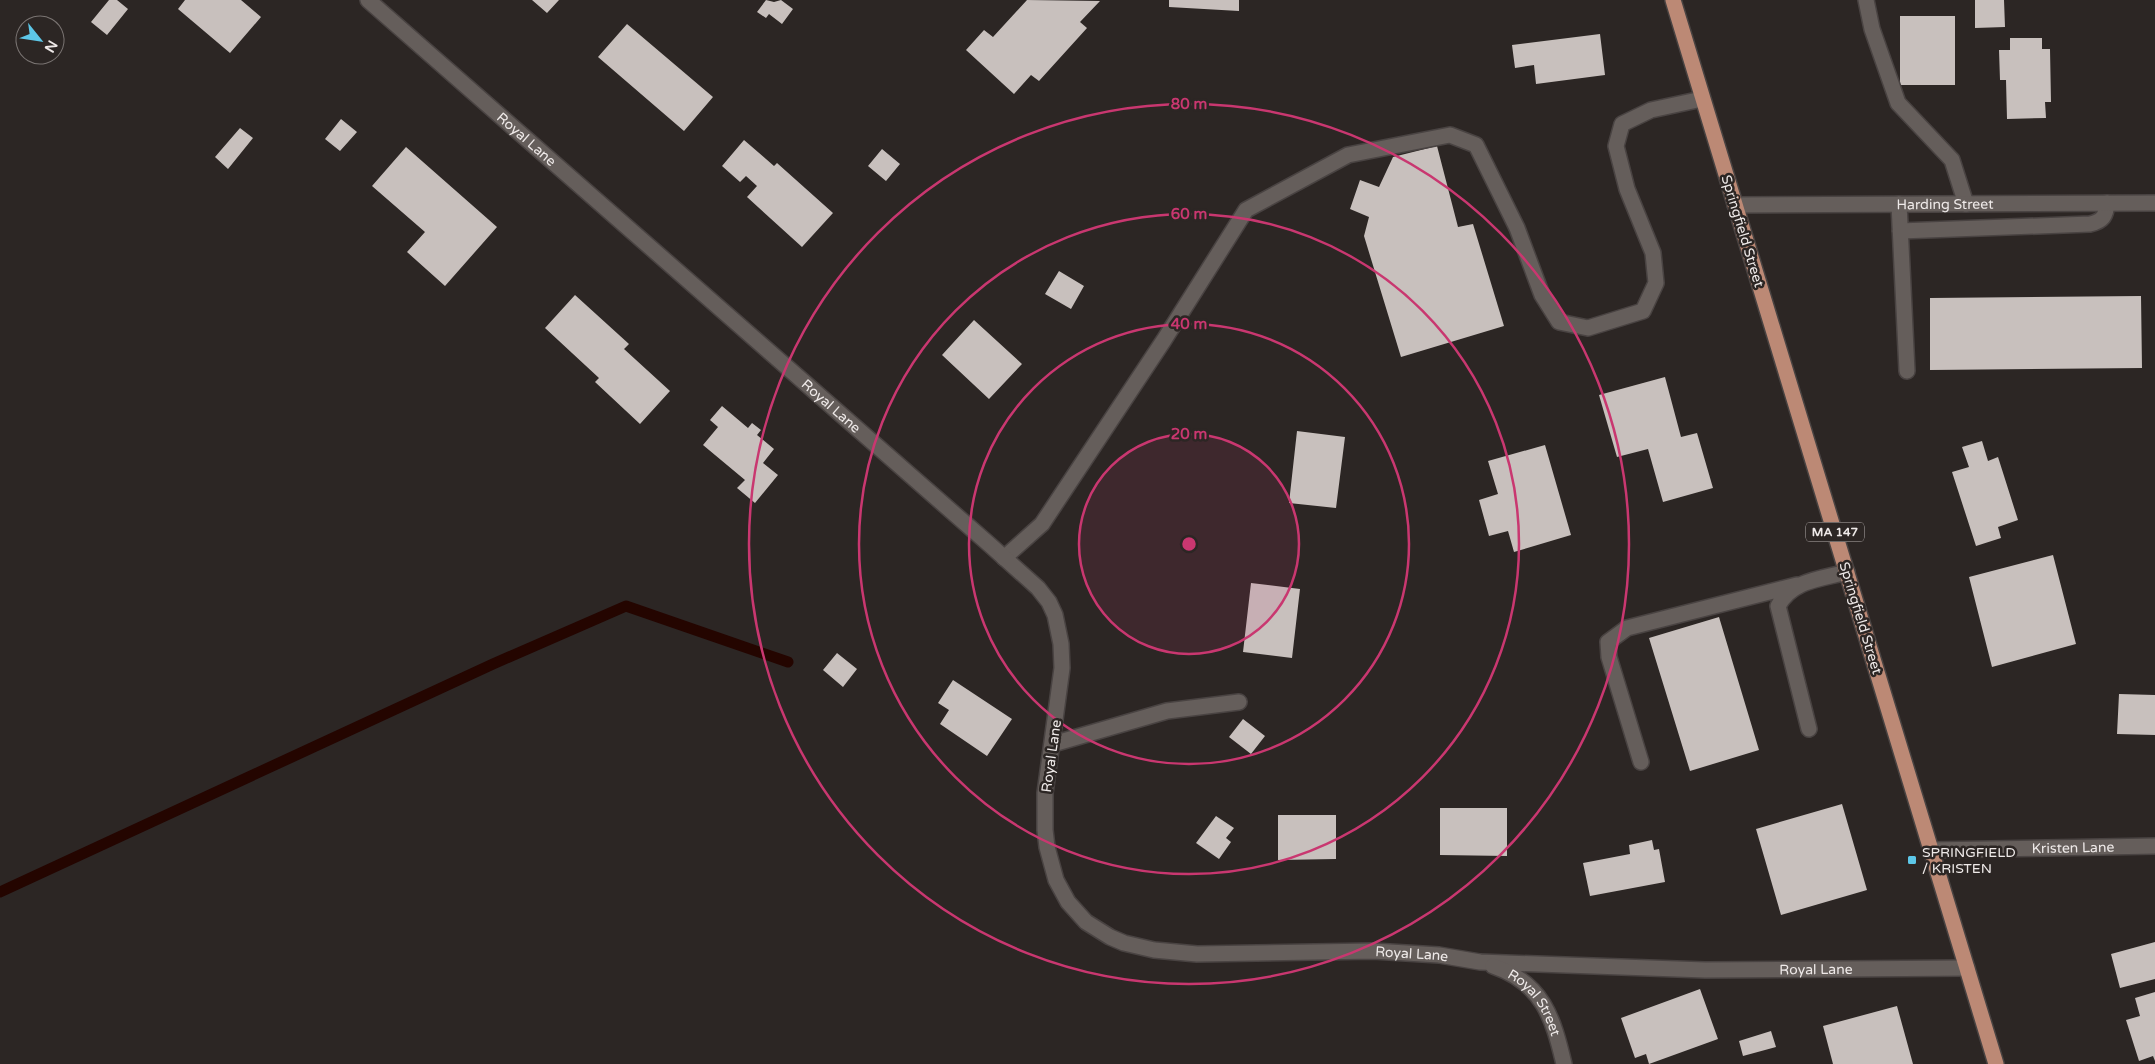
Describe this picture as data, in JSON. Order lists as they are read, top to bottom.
{
  "streets": {
    "main road": ["Springfield Street", "MA 147"],
    "street": [
      "Royal Lane",
      "Harding Street",
      "Kristen Lane",
      "Royal Street"
    ]
  },
  "crossings": [
    ["Royal Lane", "Springfield Street"],
    ["Royal Lane", "Royal Street"],
    ["Harding Street", "Springfield Street"],
    ["Springfield Street", "Kristen Lane"]
  ],
  "places": {
    "transit": ["SPRINGFIELD / KRISTEN"]
  },
  "north": "bottom right",
  "rings": [
    "80 m",
    "60 m",
    "40 m",
    "20 m"
  ]
}
